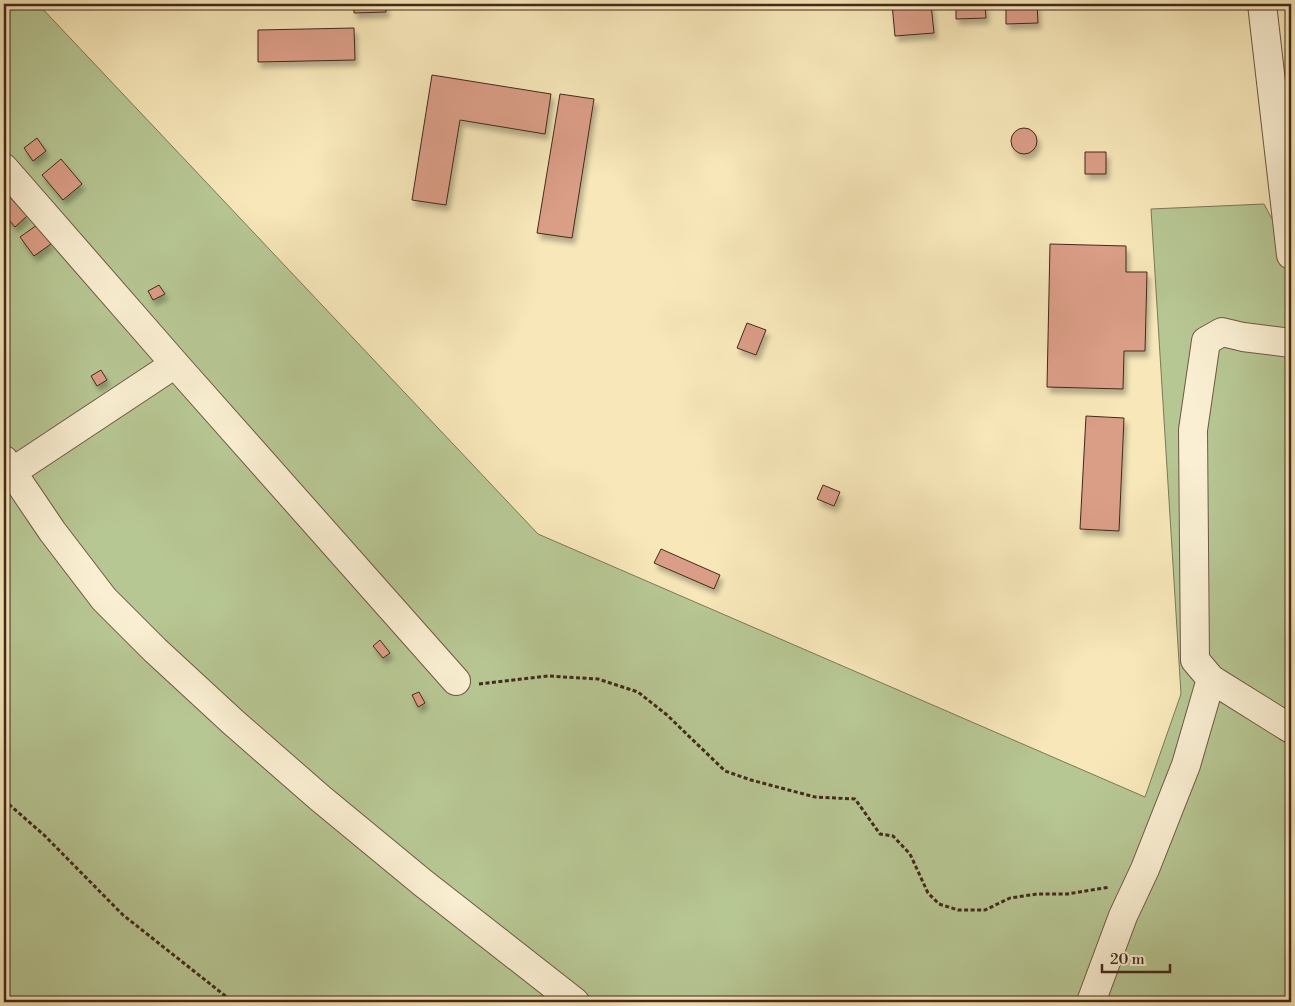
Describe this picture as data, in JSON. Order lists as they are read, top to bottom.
{
  "scale_bar": "20 m"
}
